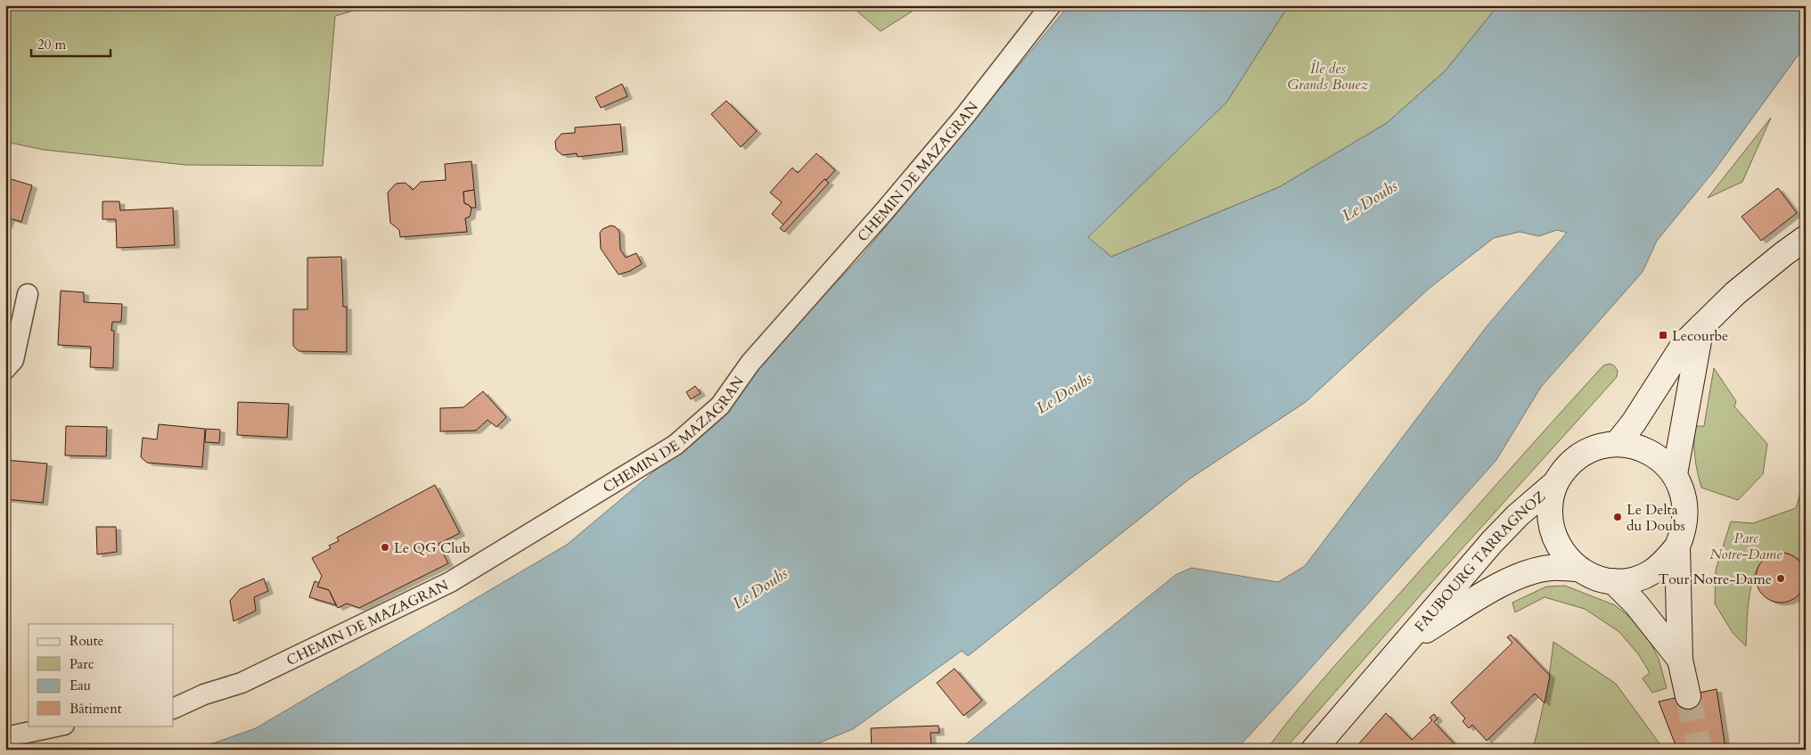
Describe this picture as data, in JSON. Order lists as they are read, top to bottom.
{
  "streets": {
    "main road": ["FAUBOURG TARRAGNOZ"],
    "street": ["CHEMIN DE MAZAGRAN"]
  },
  "water": ["Le Doubs"],
  "parks": ["Île des Grands Bouez", "Parc Notre-Dame"],
  "places": {
    "transit": ["Lecourbe"],
    "other": ["Le Delta du Doubs", "Le QG Club", "Tour Notre-Dame"]
  },
  "legend": [
    "Route",
    "Parc",
    "Eau",
    "Bâtiment"
  ],
  "scale_bar": "20 m"
}
